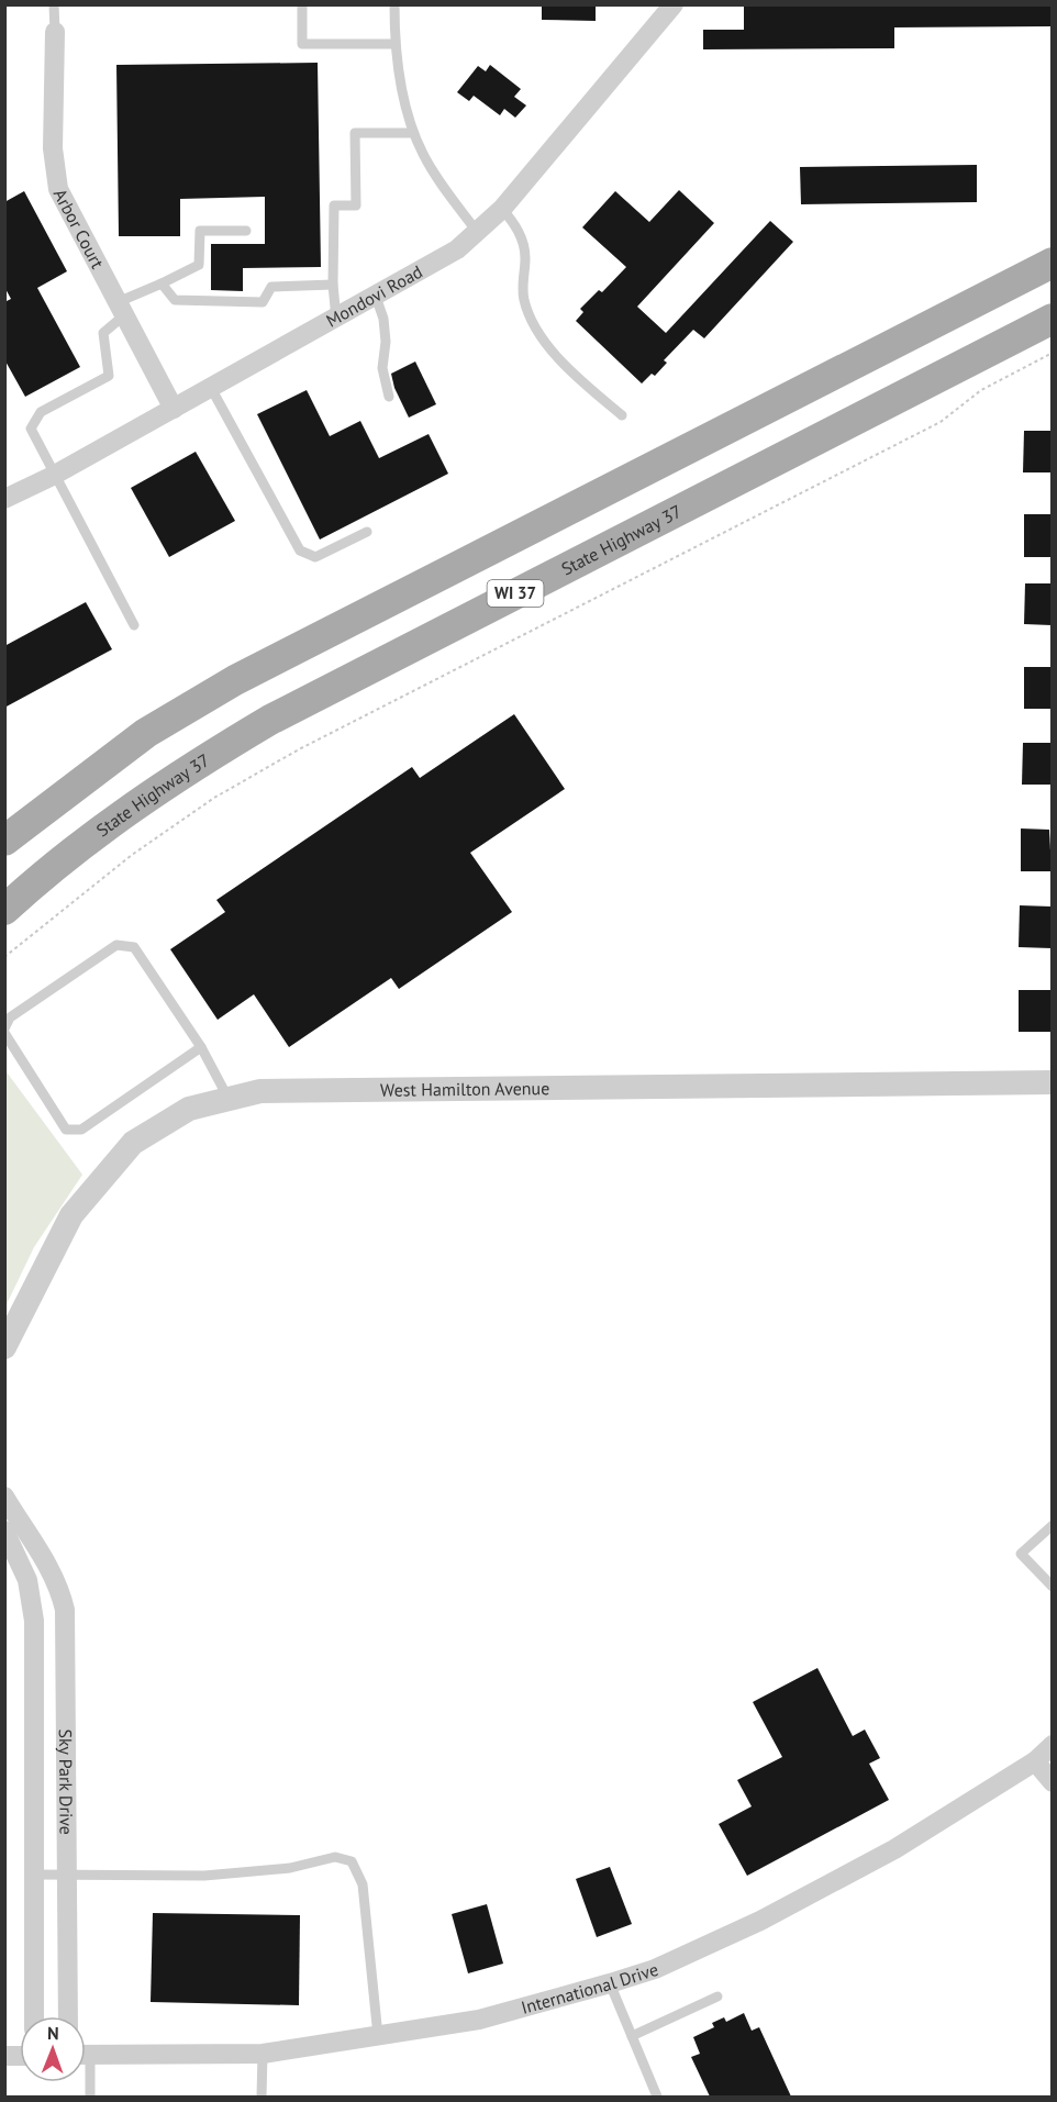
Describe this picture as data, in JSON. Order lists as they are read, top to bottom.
{
  "streets": {
    "main road": ["State Highway 37", "WI 37"],
    "street": [
      "Arbor Court",
      "Mondovi Road",
      "West Hamilton Avenue",
      "Sky Park Drive",
      "International Drive"
    ]
  },
  "crossings": [
    ["Arbor Court", "Mondovi Road"]
  ],
  "north": "top"
}
